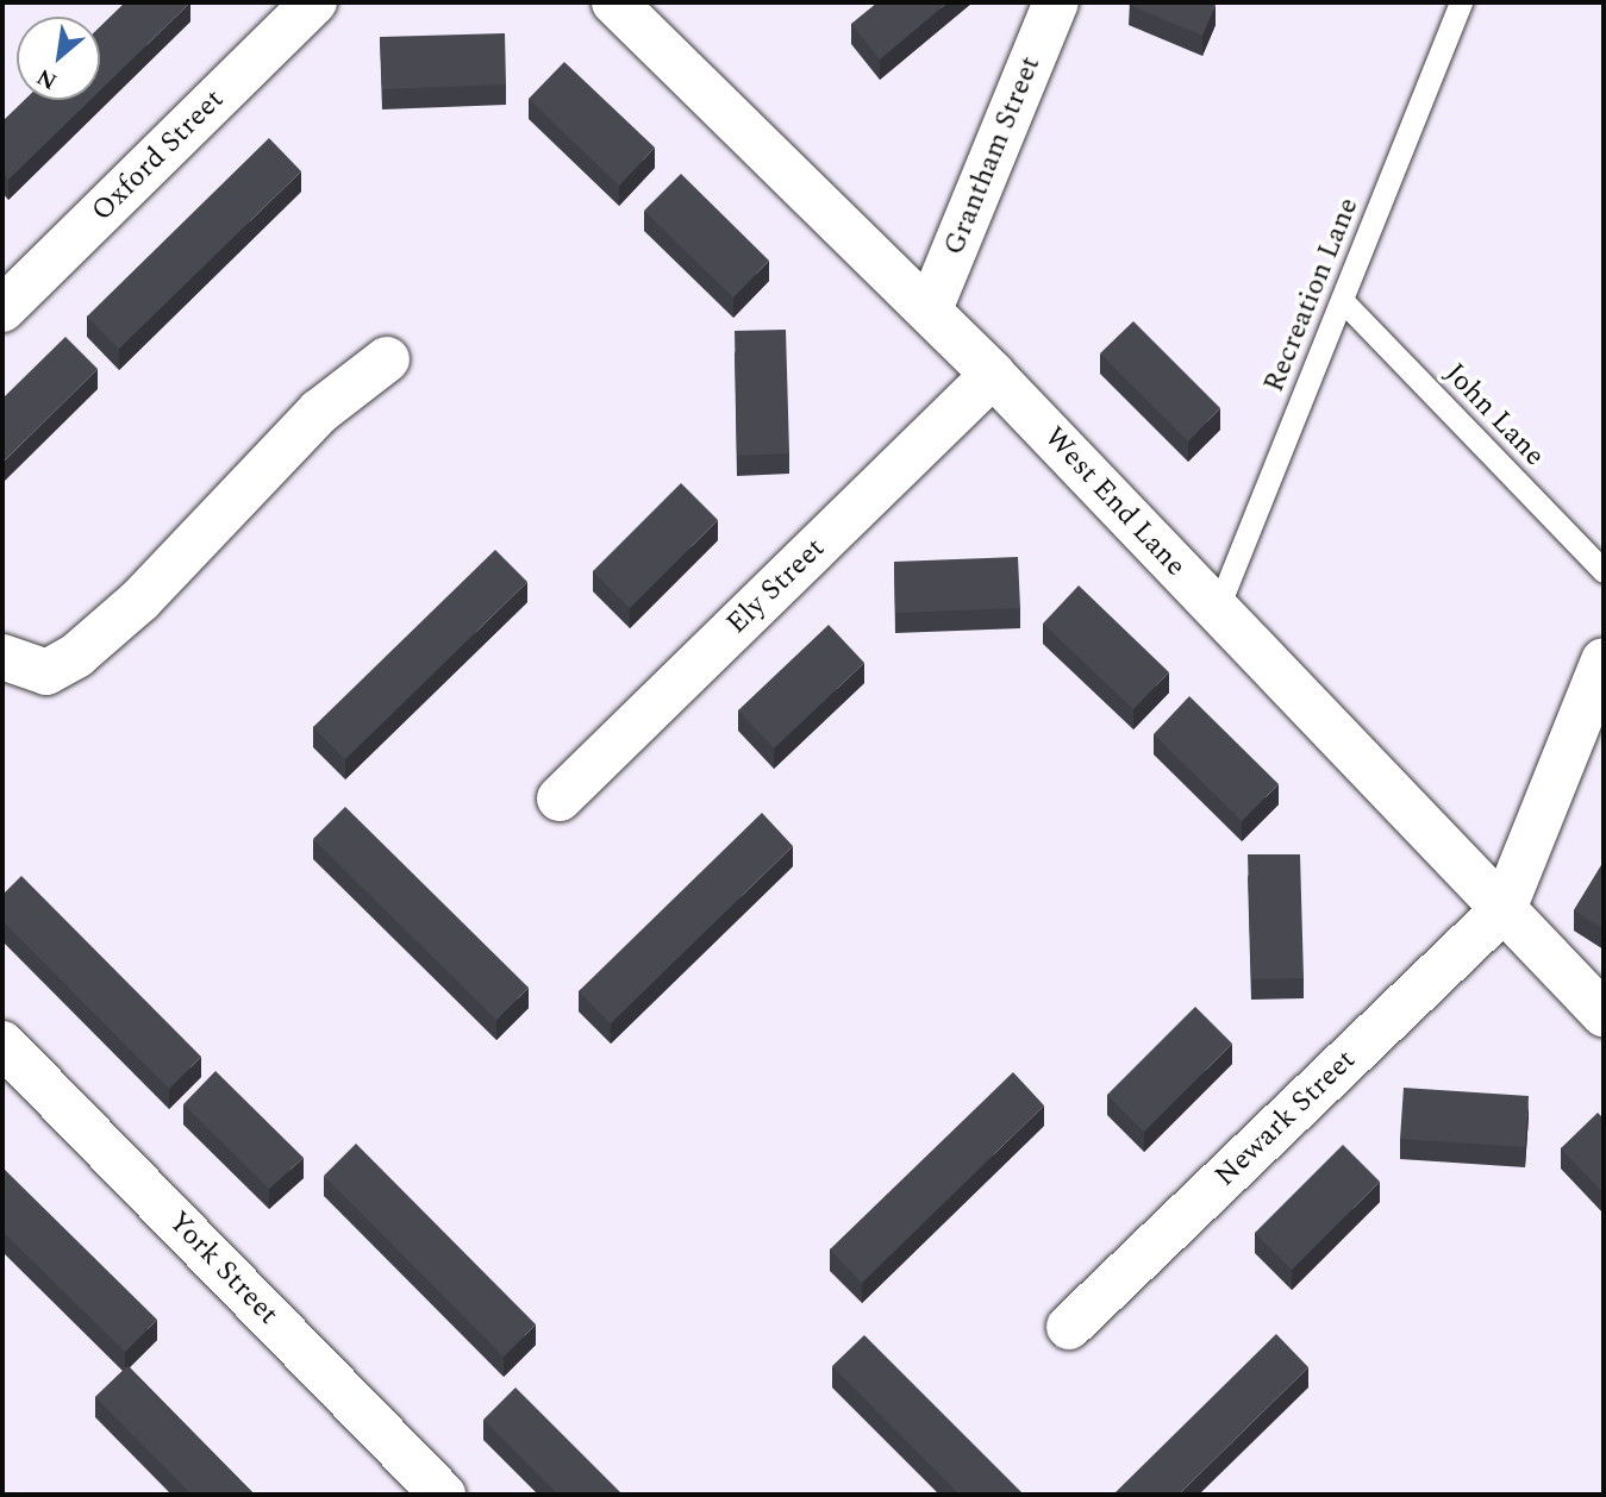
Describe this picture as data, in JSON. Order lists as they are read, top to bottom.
{
  "streets": {
    "street": [
      "Oxford Street",
      "Grantham Street",
      "West End Lane",
      "Ely Street",
      "Newark Street",
      "York Street"
    ],
    "lane": ["Recreation Lane", "John Lane"]
  },
  "crossings": [
    ["Grantham Street", "West End Lane"],
    ["Recreation Lane", "John Lane"],
    ["Recreation Lane", "West End Lane"],
    ["West End Lane", "Ely Street"],
    ["West End Lane", "Newark Street"]
  ],
  "north": "bottom left"
}
